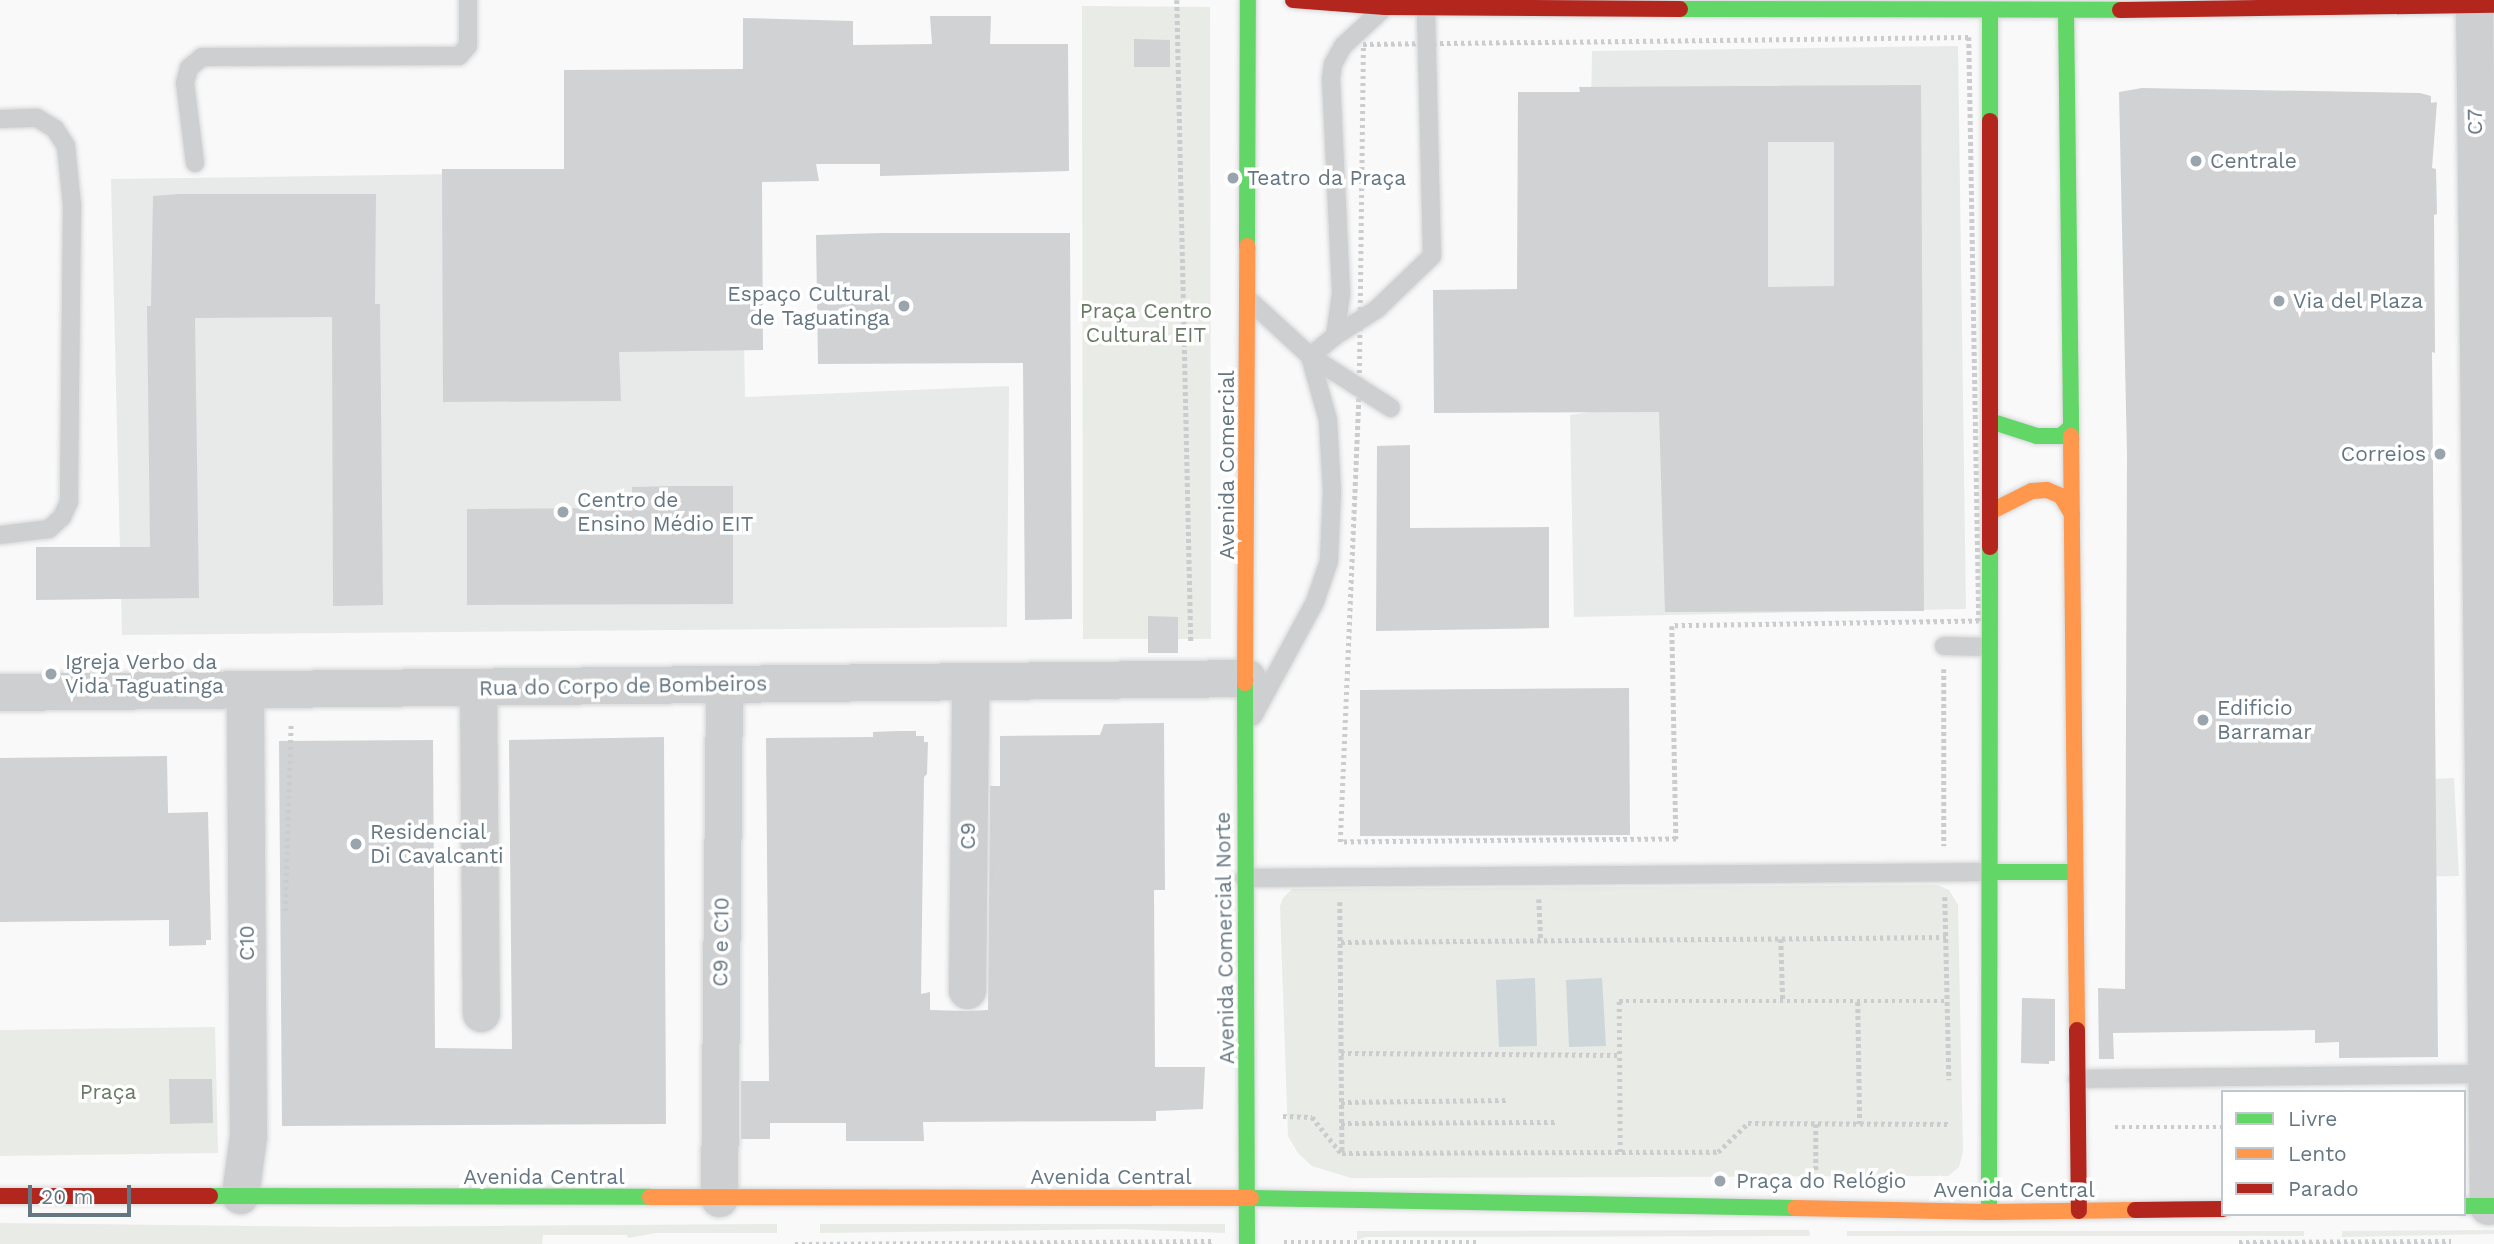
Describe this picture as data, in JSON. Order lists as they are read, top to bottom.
{
  "streets": {
    "main road": ["Avenida Comercial", "Avenida Comercial Norte", "Avenida Central"],
    "street": [
      "C7",
      "Rua do Corpo de Bombeiros",
      "C9",
      "C9 e C10",
      "C10"
    ]
  },
  "crossings": [
    ["Avenida Comercial", "Rua do Corpo de Bombeiros"],
    ["Avenida Comercial", "Avenida Comercial Norte"],
    ["Rua do Corpo de Bombeiros", "C9"],
    ["Rua do Corpo de Bombeiros", "Avenida Comercial Norte"],
    ["Rua do Corpo de Bombeiros", "C9 e C10"],
    ["Rua do Corpo de Bombeiros", "C10"],
    ["Avenida Comercial Norte", "Avenida Central"],
    ["C9 e C10", "Avenida Central"],
    ["C10", "Avenida Central"]
  ],
  "parks": ["Praça Centro Cultural EIT", "Praça"],
  "places": [
    "Centrale",
    "Teatro da Praça",
    "Via del Plaza",
    "Espaço Cultural de Taguatinga",
    "Correios",
    "Centro de Ensino Médio EIT",
    "Igreja Verbo da Vida Taguatinga",
    "Edificio Barramar",
    "Residencial Di Cavalcanti",
    "Praça do Relógio"
  ],
  "legend": ["Livre", "Lento", "Parado"],
  "scale_bar": "20 m"
}
